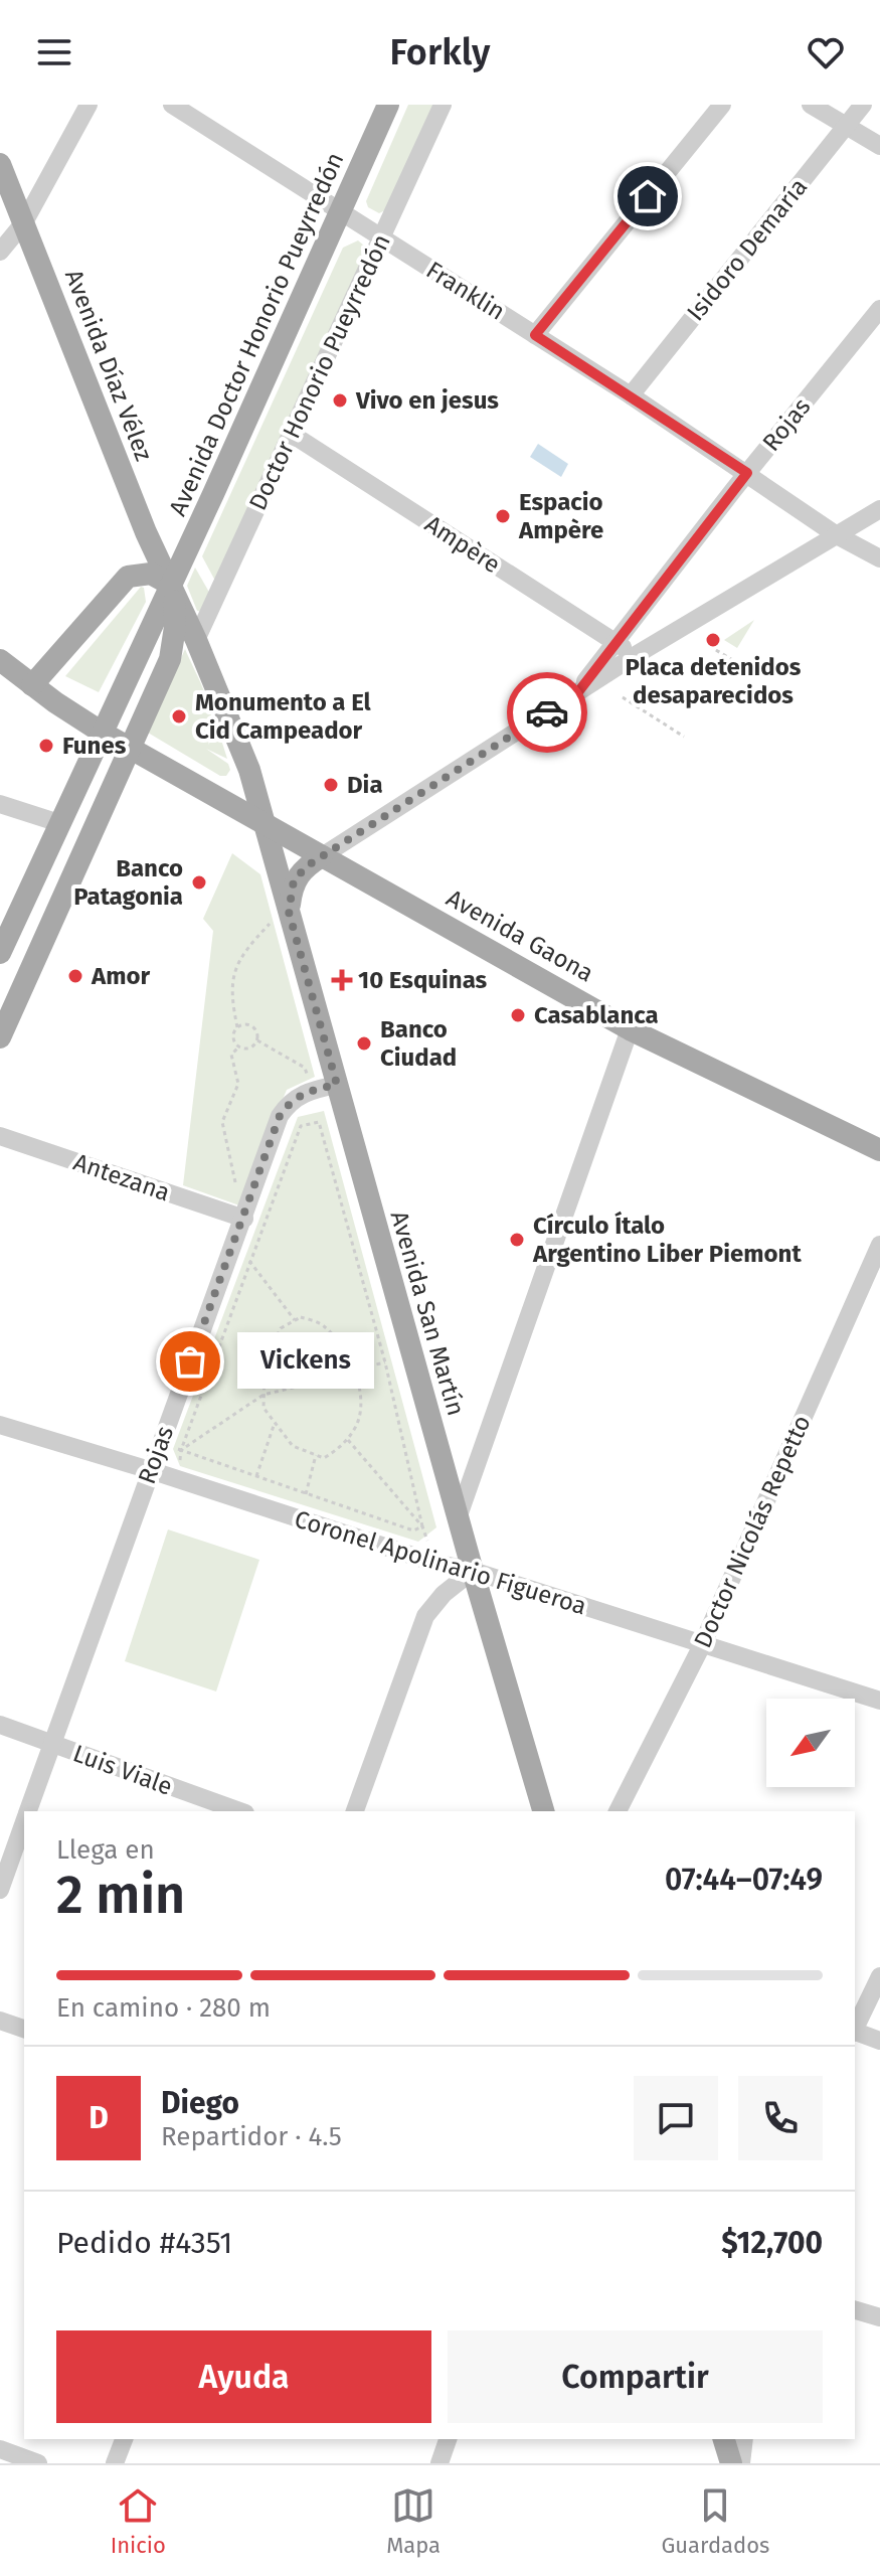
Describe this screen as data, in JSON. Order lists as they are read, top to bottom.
{
  "streets": {
    "main road": [
      "Avenida Doctor Honorio Pueyrredón",
      "Avenida Díaz Vélez",
      "Avenida Gaona",
      "Avenida San Martín"
    ],
    "street": [
      "Isidoro Demaría",
      "Franklin",
      "Doctor Honorio Pueyrredón",
      "Rojas",
      "Ampère",
      "Antezana",
      "Doctor Nicolás Repetto",
      "Coronel Apolinario Figueroa",
      "Luis Viale"
    ]
  },
  "crossings": [
    ["Isidoro Demaría", "Franklin"],
    ["Franklin", "Avenida Doctor Honorio Pueyrredón"],
    ["Franklin", "Doctor Honorio Pueyrredón"],
    ["Franklin", "Rojas"],
    ["Avenida Doctor Honorio Pueyrredón", "Avenida Díaz Vélez"],
    ["Avenida Doctor Honorio Pueyrredón", "Avenida Gaona"],
    ["Doctor Honorio Pueyrredón", "Ampère"],
    ["Rojas", "Ampère"],
    ["Rojas", "Antezana"],
    ["Rojas", "Avenida San Martín"],
    ["Rojas", "Coronel Apolinario Figueroa"],
    ["Rojas", "Luis Viale"],
    ["Avenida Gaona", "Avenida San Martín"],
    ["Avenida San Martín", "Coronel Apolinario Figueroa"],
    ["Doctor Nicolás Repetto", "Coronel Apolinario Figueroa"]
  ],
  "places": {
    "other": [
      "Vivo en jesus",
      "Espacio Ampère",
      "Placa detenidos desaparecidos",
      "Monumento a El Cid Campeador",
      "Funes",
      "Dia",
      "Banco Patagonia",
      "Amor",
      "Casablanca",
      "Banco Ciudad",
      "Círculo Ítalo Argentino Liber Piemont",
      "Vickens"
    ],
    "health": ["10 Esquinas"]
  },
  "north": "bottom left",
  "page": {
    "header": "Forkly",
    "bubble": "Vickens",
    "heading": ["2 min", "Llega en", "07:44–07:49"],
    "panel": [
      "Diego",
      "Repartidor · 4.5",
      "Pedido #4351",
      "$12,700"
    ],
    "bar": "En camino · 280 m",
    "round": "D",
    "buttons": ["Ayuda", "Compartir"],
    "tabs": ["Inicio", "Mapa", "Guardados"]
  }
}
